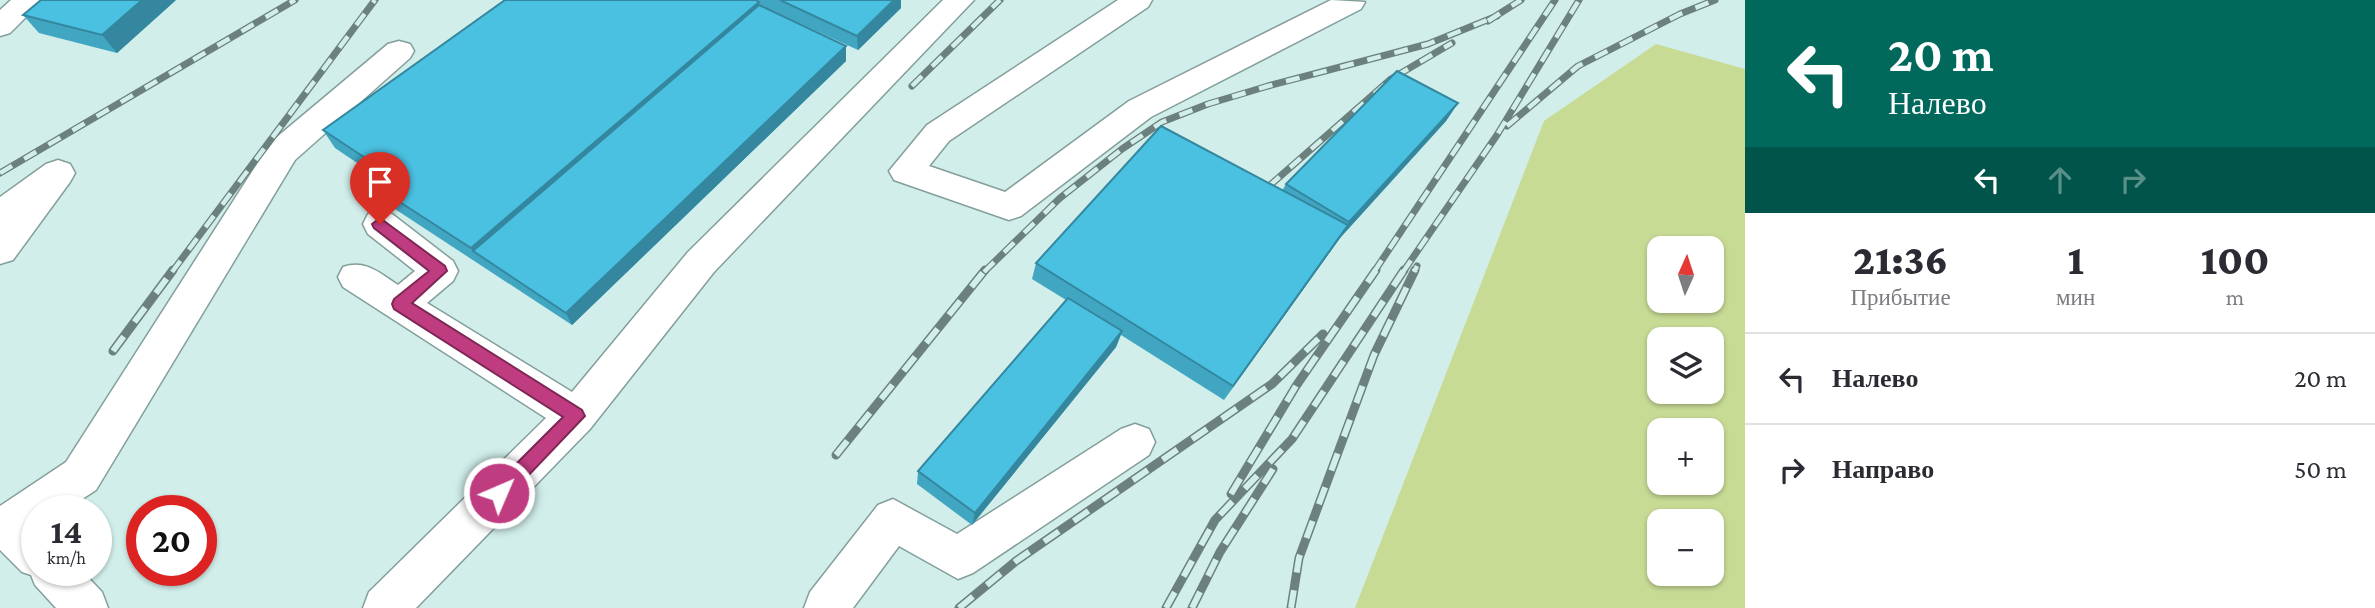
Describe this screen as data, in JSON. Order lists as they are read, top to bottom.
{
  "north": "top",
  "page": {
    "turn": ["20 m", "Налево"],
    "eta": [
      "21:36",
      "Прибытие",
      "1",
      "мин",
      "100",
      "m"
    ],
    "map_buttons": ["+", "−"],
    "list": [
      {
        "name": "Налево",
        "value": "20 m"
      },
      {
        "name": "Направо",
        "value": "50 m"
      }
    ],
    "speed": "14 km/h",
    "limit": "20"
  }
}
